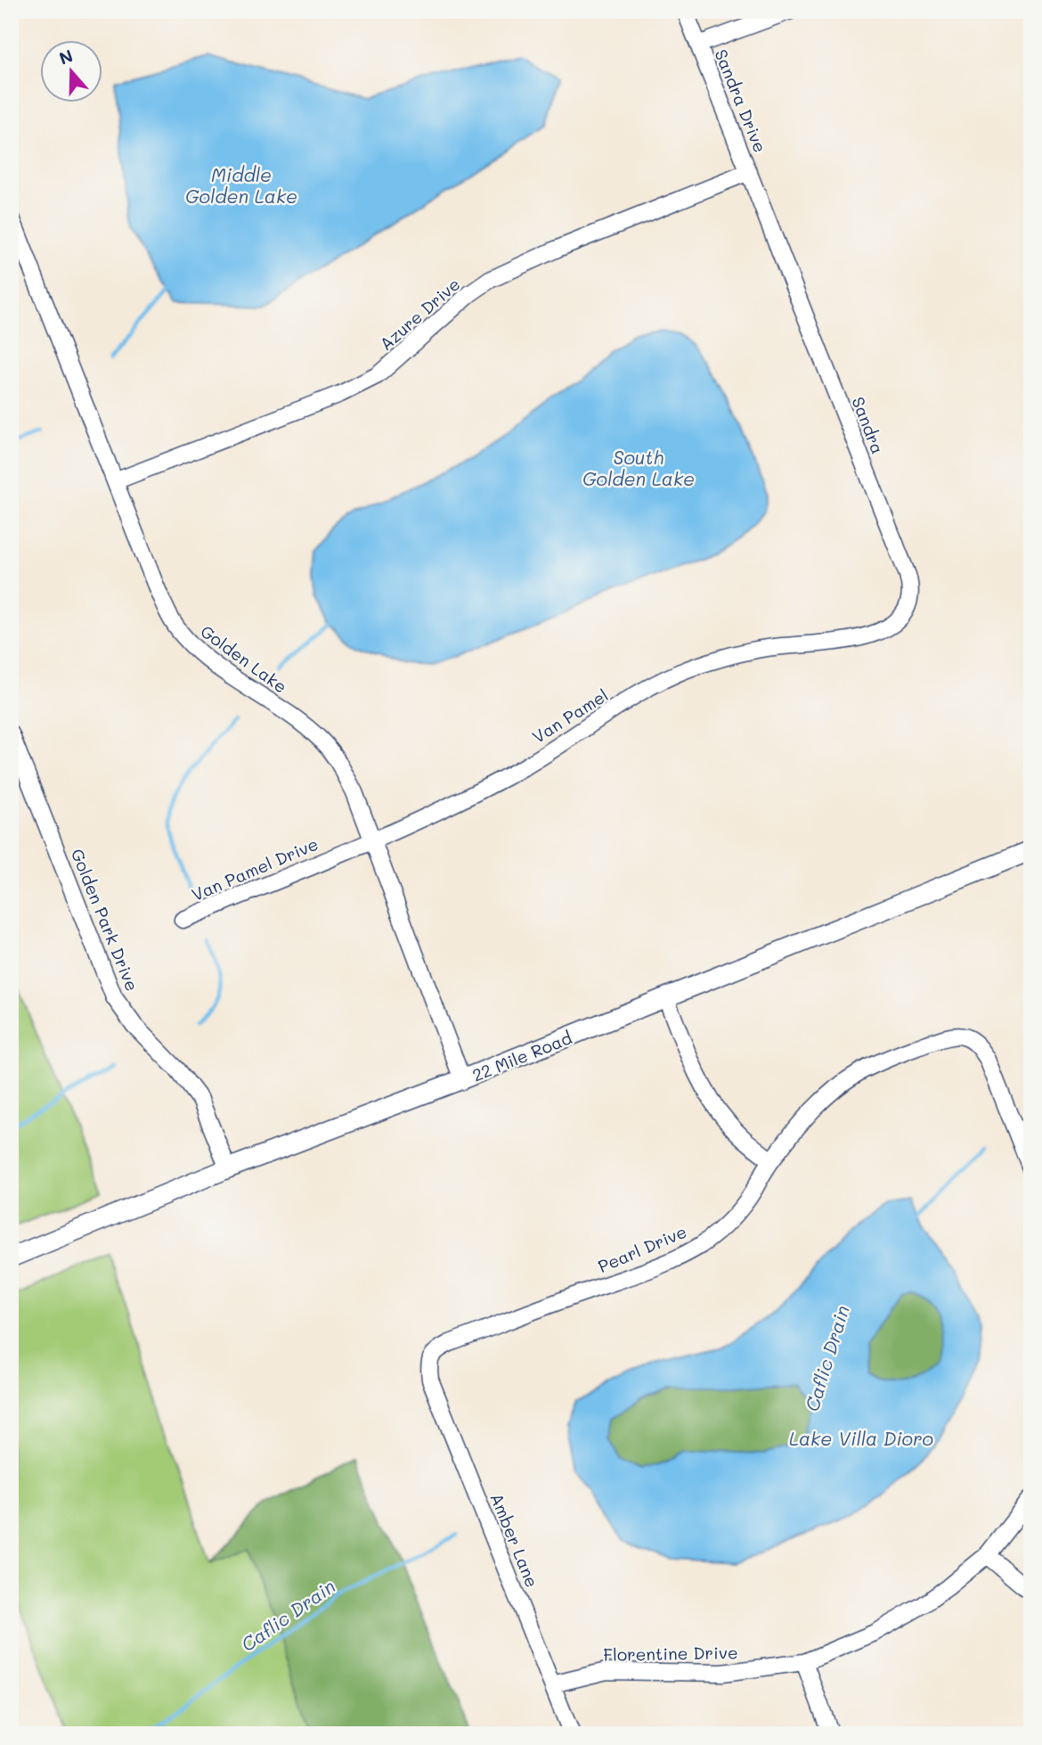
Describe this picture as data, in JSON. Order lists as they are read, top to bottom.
{
  "streets": {
    "street": [
      "Sandra Drive",
      "Azure Drive",
      "Sandra",
      "Golden Lake",
      "Van Pamel",
      "Van Pamel Drive",
      "Golden Park Drive",
      "22 Mile Road",
      "Pearl Drive",
      "Amber Lane",
      "Florentine Drive"
    ]
  },
  "crossings": [
    ["Sandra Drive", "Azure Drive"],
    ["Sandra Drive", "Sandra"],
    ["Azure Drive", "Sandra"],
    ["Azure Drive", "Golden Lake"],
    ["Sandra", "Van Pamel"],
    ["Golden Lake", "Van Pamel"],
    ["Golden Lake", "22 Mile Road"],
    ["Van Pamel", "Van Pamel Drive"],
    ["Golden Park Drive", "22 Mile Road"],
    ["Pearl Drive", "Amber Lane"],
    ["Amber Lane", "Florentine Drive"]
  ],
  "water": [
    "Middle Golden Lake",
    "South Golden Lake",
    "Caflic Drain",
    "Lake Villa Dioro"
  ],
  "north": "top"
}
